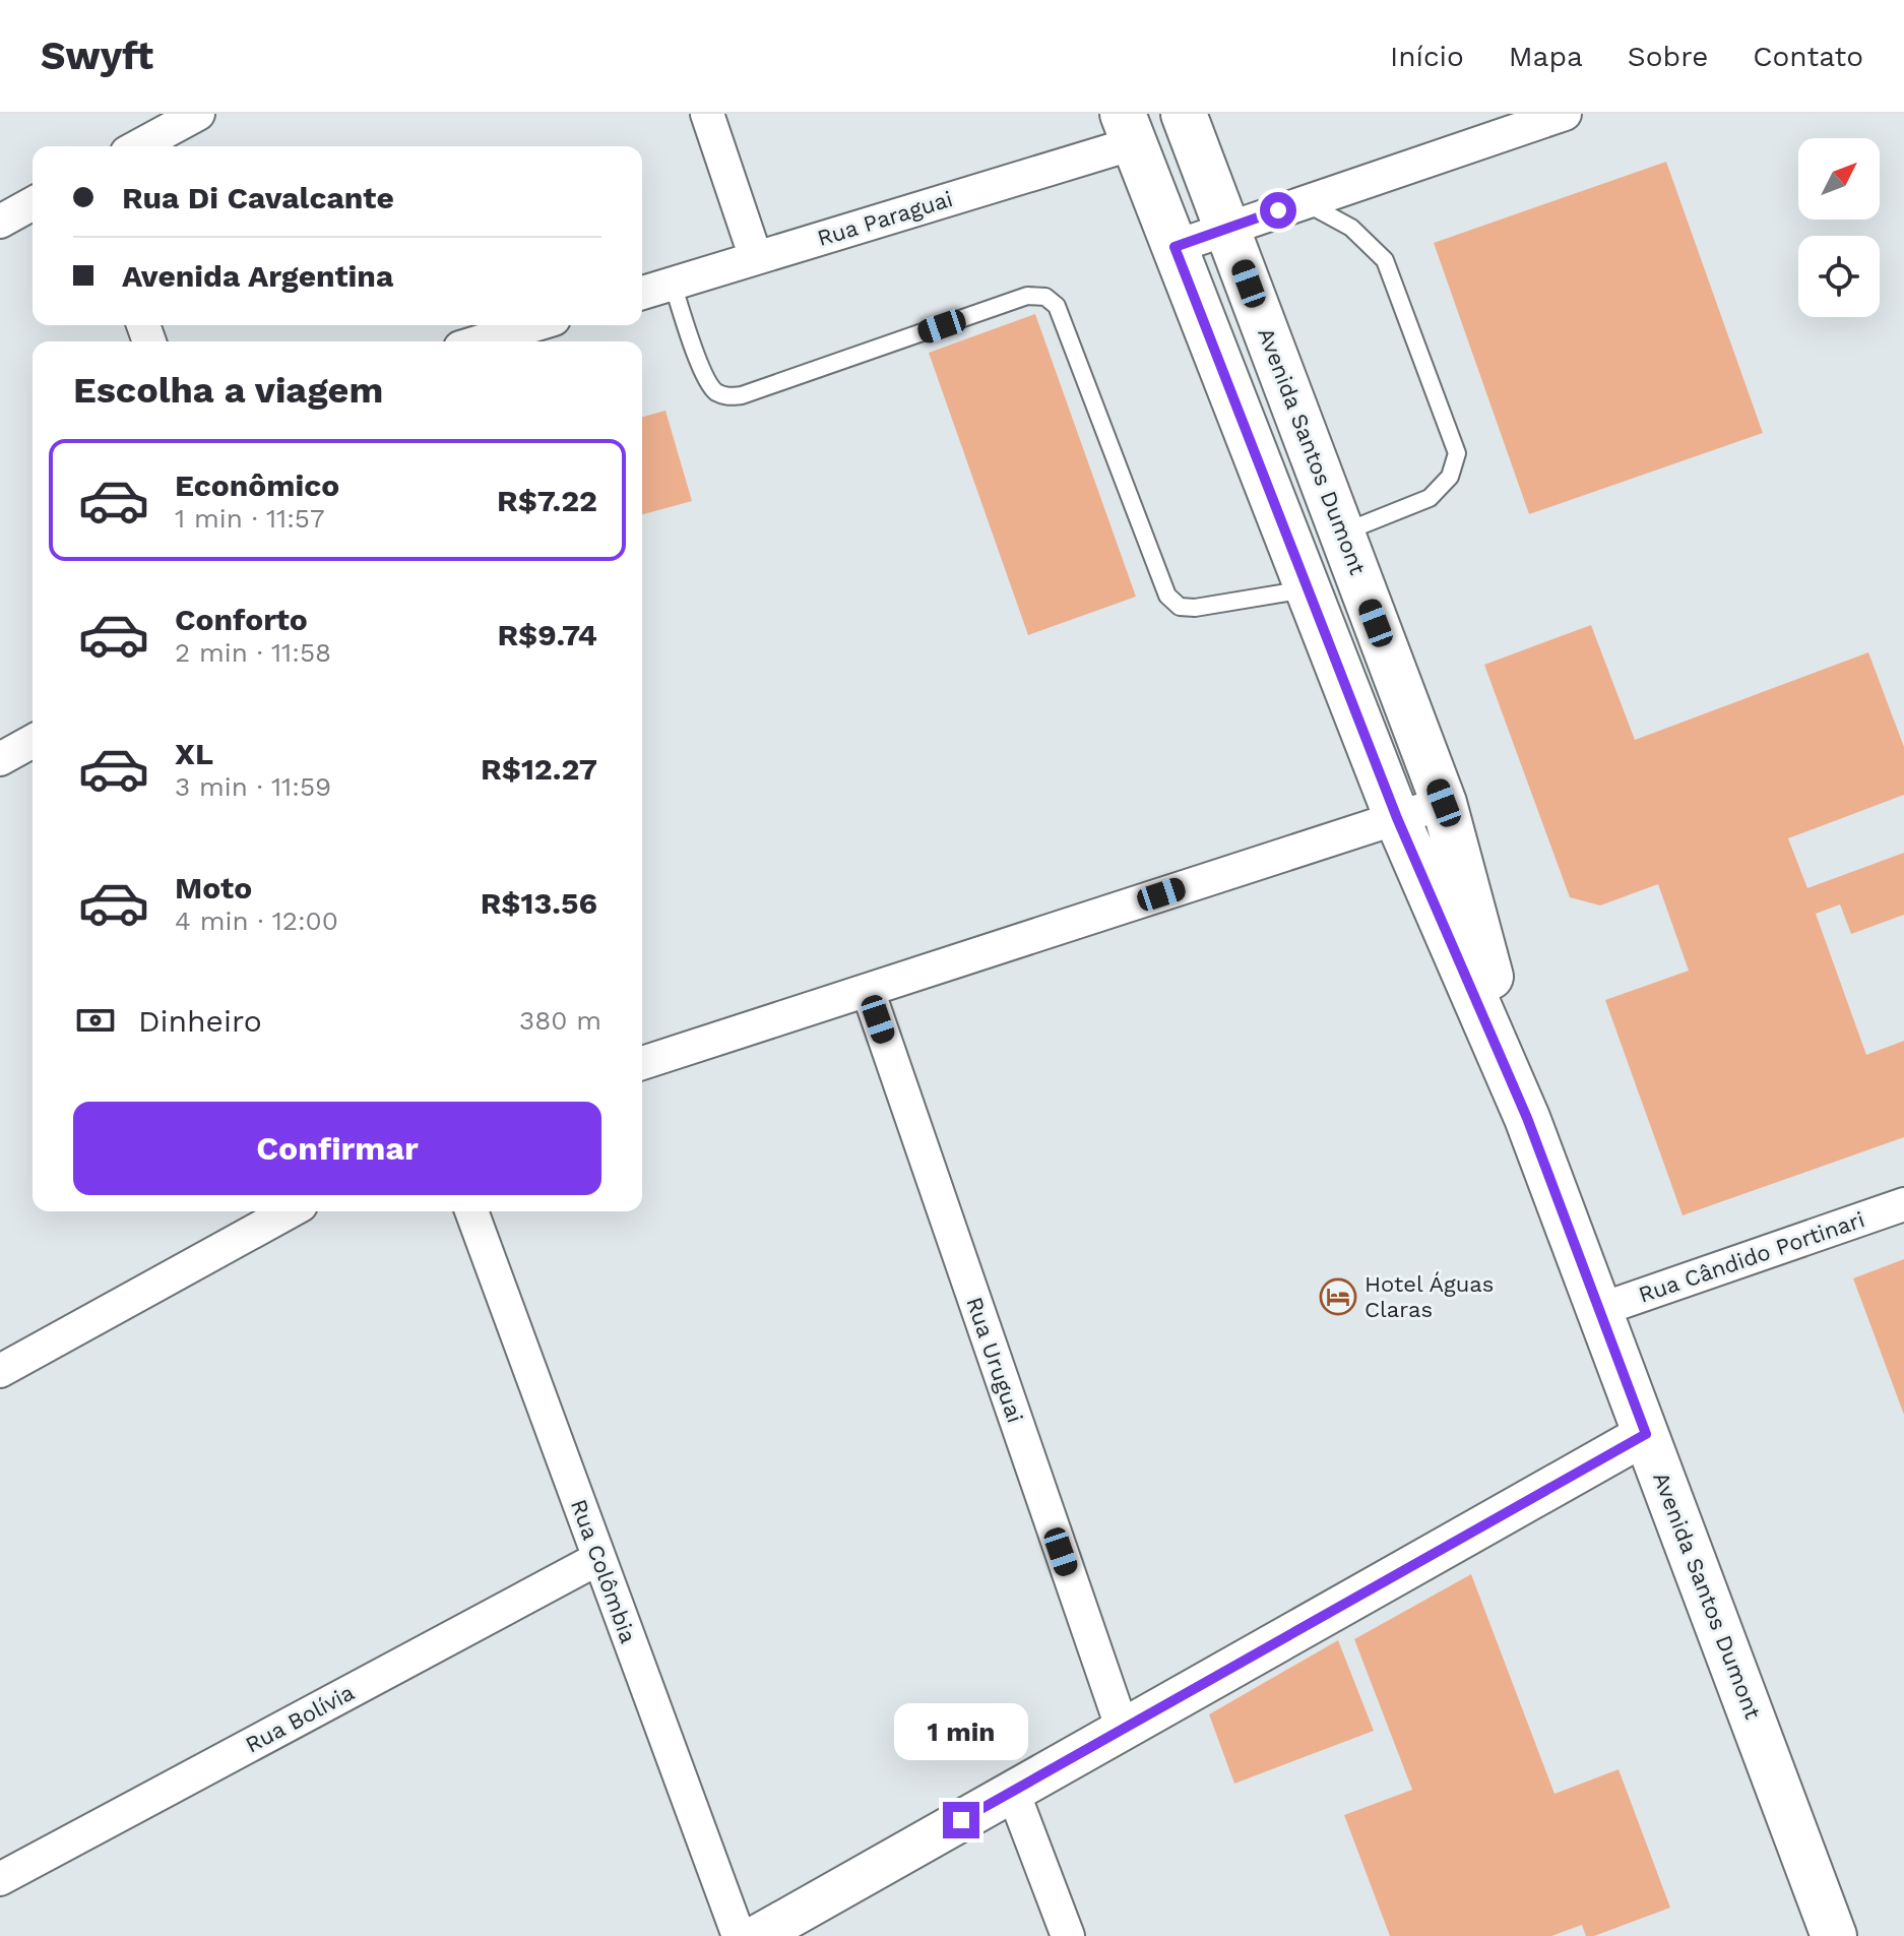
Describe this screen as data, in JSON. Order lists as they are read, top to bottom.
{
  "streets": {
    "main road": ["Avenida Santos Dumont"],
    "street": [
      "Rua Paraguai",
      "Rua Cândido Portinari",
      "Rua Uruguai",
      "Rua Colômbia",
      "Rua Bolívia"
    ]
  },
  "crossings": [
    ["Rua Paraguai", "Avenida Santos Dumont"],
    ["Avenida Santos Dumont", "Rua Cândido Portinari"],
    ["Rua Colômbia", "Rua Bolívia"]
  ],
  "places": {
    "hotel": ["Hotel Águas Claras"]
  },
  "north": "top right",
  "page": {
    "header": "Swyft",
    "nav": [
      "Início",
      "Mapa",
      "Sobre",
      "Contato"
    ],
    "banner": ["Rua Di Cavalcante", "Avenida Argentina"],
    "heading": "Escolha a viagem",
    "list": [
      {
        "name": "Econômico",
        "note": "1 min · 11:57",
        "value": "R$7.22"
      },
      {
        "name": "Conforto",
        "note": "2 min · 11:58",
        "value": "R$9.74"
      },
      {
        "name": "XL",
        "note": "3 min · 11:59",
        "value": "R$12.27"
      },
      {
        "name": "Moto",
        "note": "4 min · 12:00",
        "value": "R$13.56"
      }
    ],
    "pay": ["Dinheiro", "380 m"],
    "buttons": "Confirmar",
    "bubble": "1 min"
  }
}
